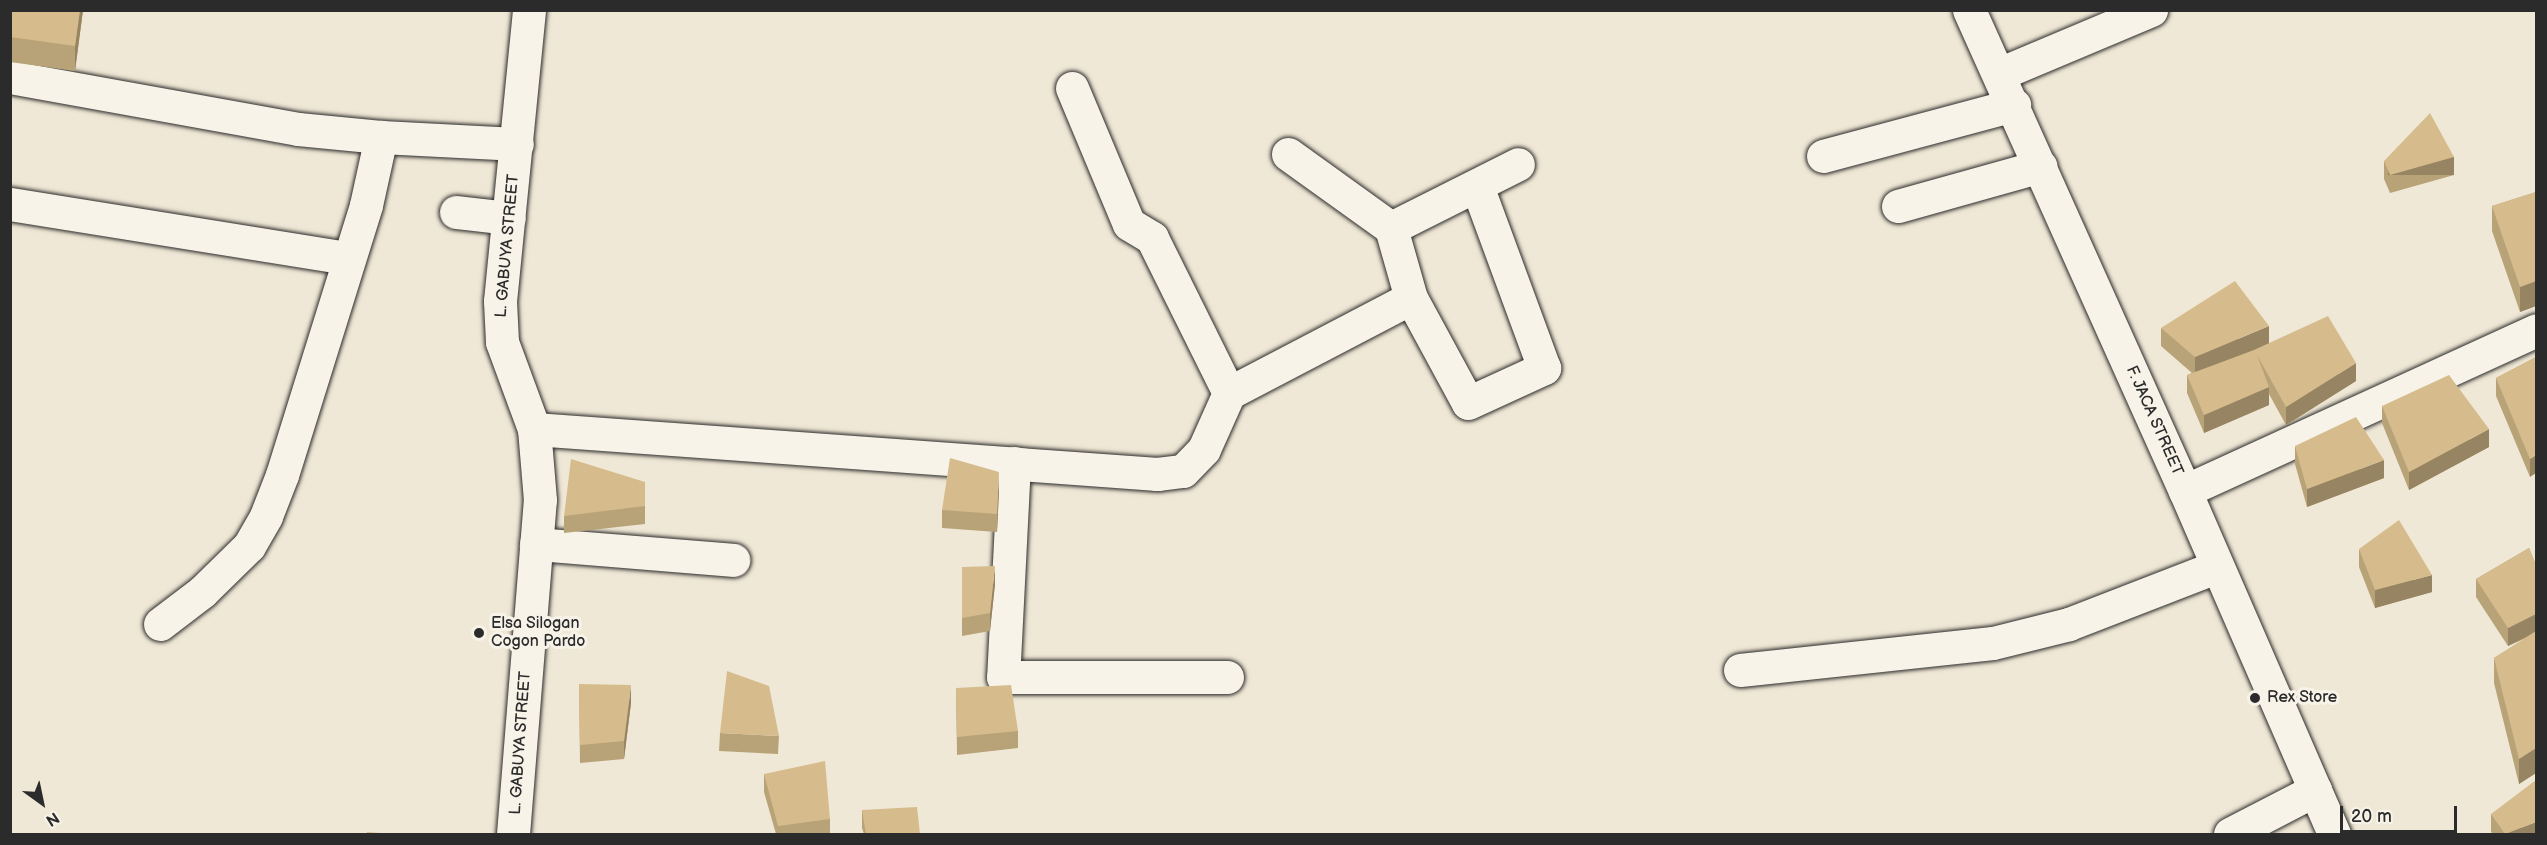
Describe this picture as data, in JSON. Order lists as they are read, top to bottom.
{
  "streets": {
    "street": ["L. GABUYA STREET", "F. JACA STREET"]
  },
  "places": ["Elsa Silogan Cogon Pardo", "Rex Store"],
  "scale_bar": "20 m",
  "north": "bottom right"
}
